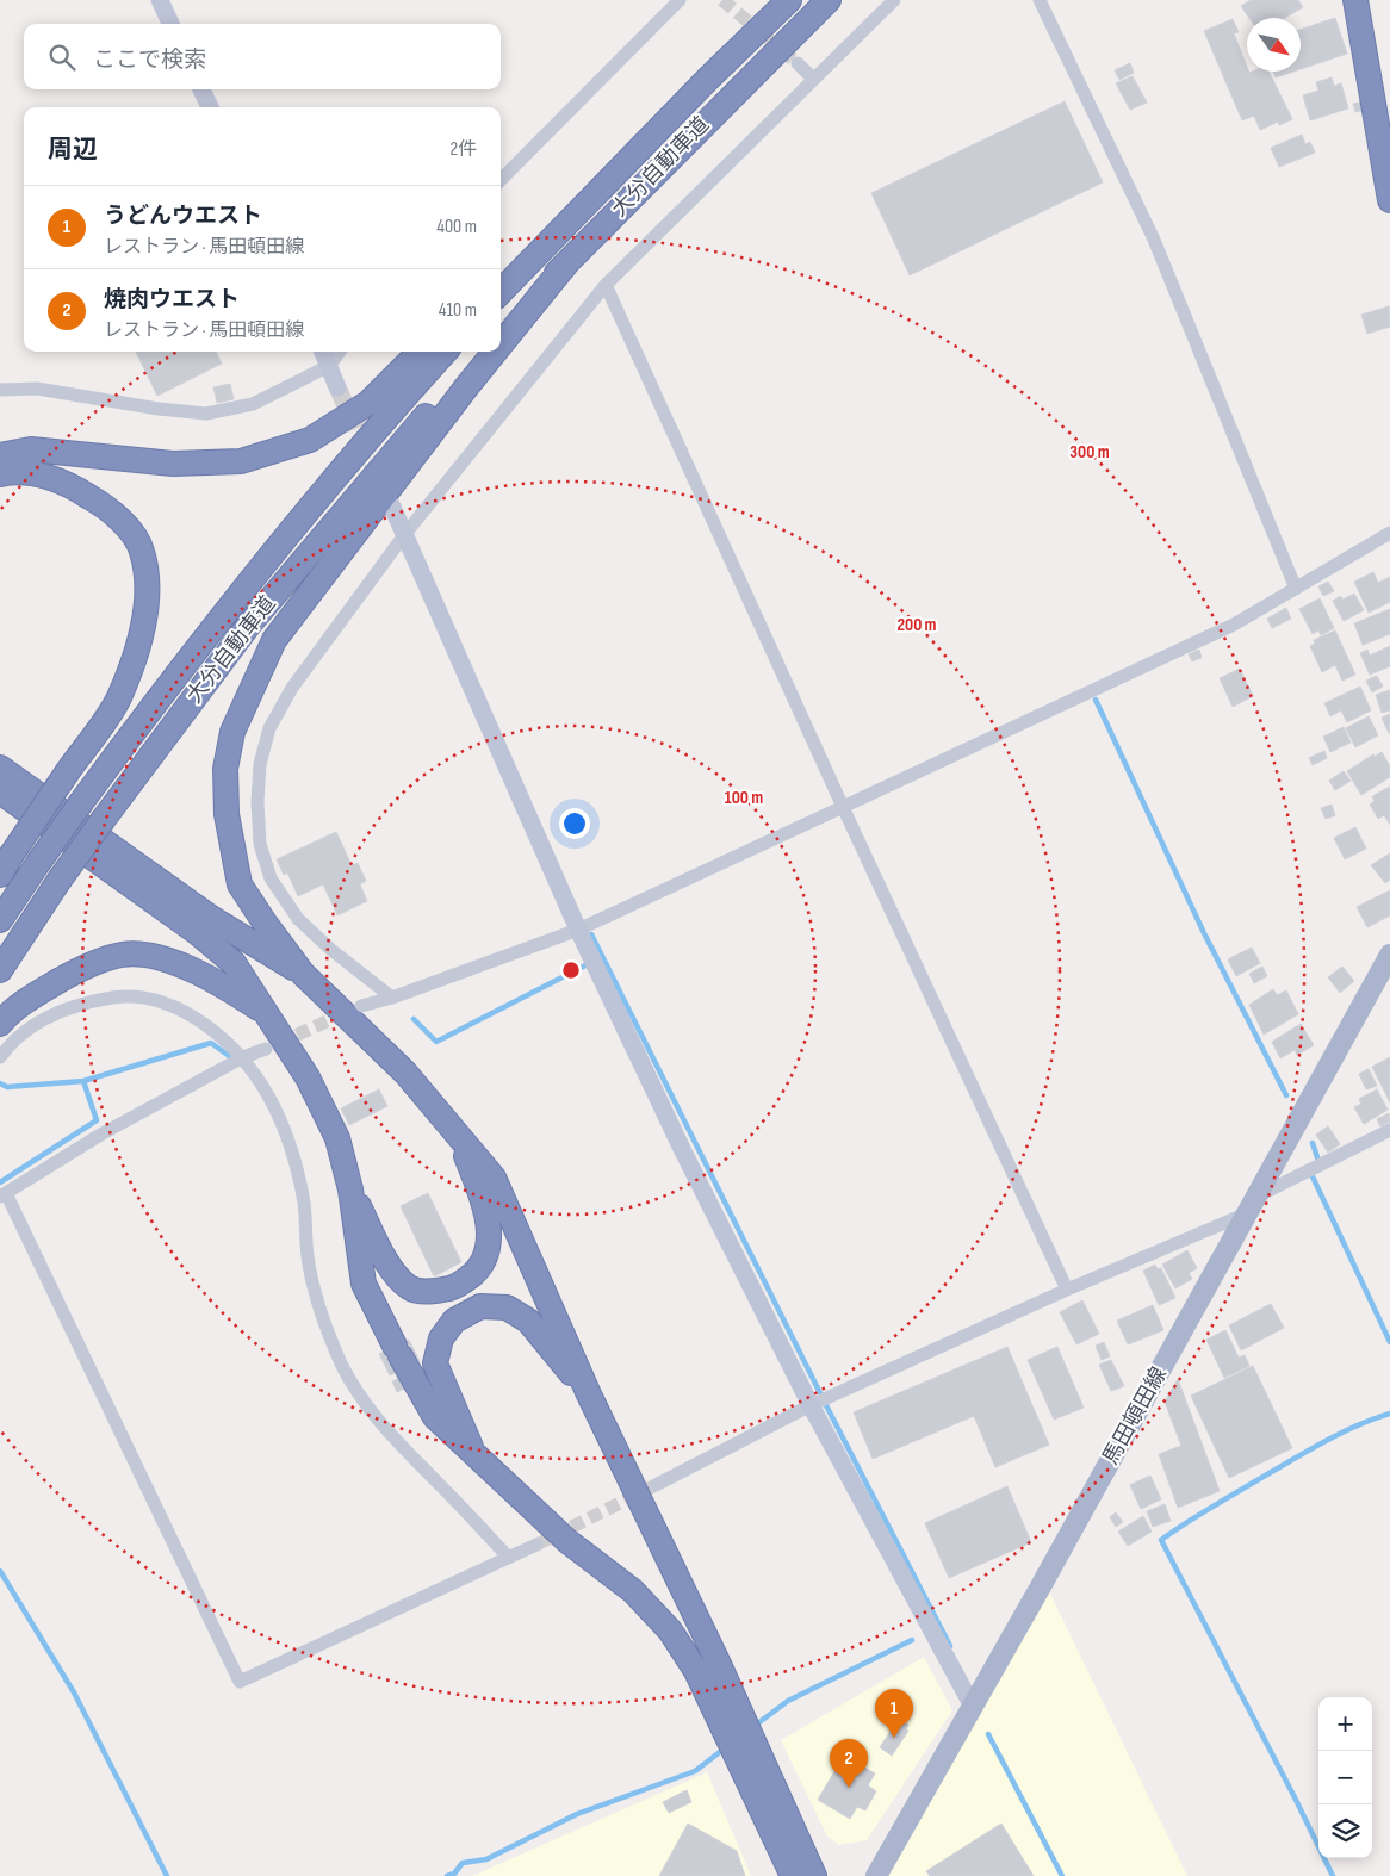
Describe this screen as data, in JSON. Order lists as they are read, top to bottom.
{
  "streets": {
    "highway": ["大分自動車道"],
    "main road": ["馬田頓田線"]
  },
  "north": "bottom right",
  "page": {
    "search": "ここで検索",
    "heading": ["周辺", "2件"],
    "list": [
      {
        "mark": "1",
        "name": "うどんウエスト",
        "note": "レストラン · 馬田頓田線",
        "value": "400 m"
      },
      {
        "mark": "2",
        "name": "焼肉ウエスト",
        "note": "レストラン · 馬田頓田線",
        "value": "410 m"
      }
    ],
    "pins": ["1", "2"],
    "map_buttons": ["+", "−"]
  },
  "rings": ["300 m", "200 m", "100 m"]
}
